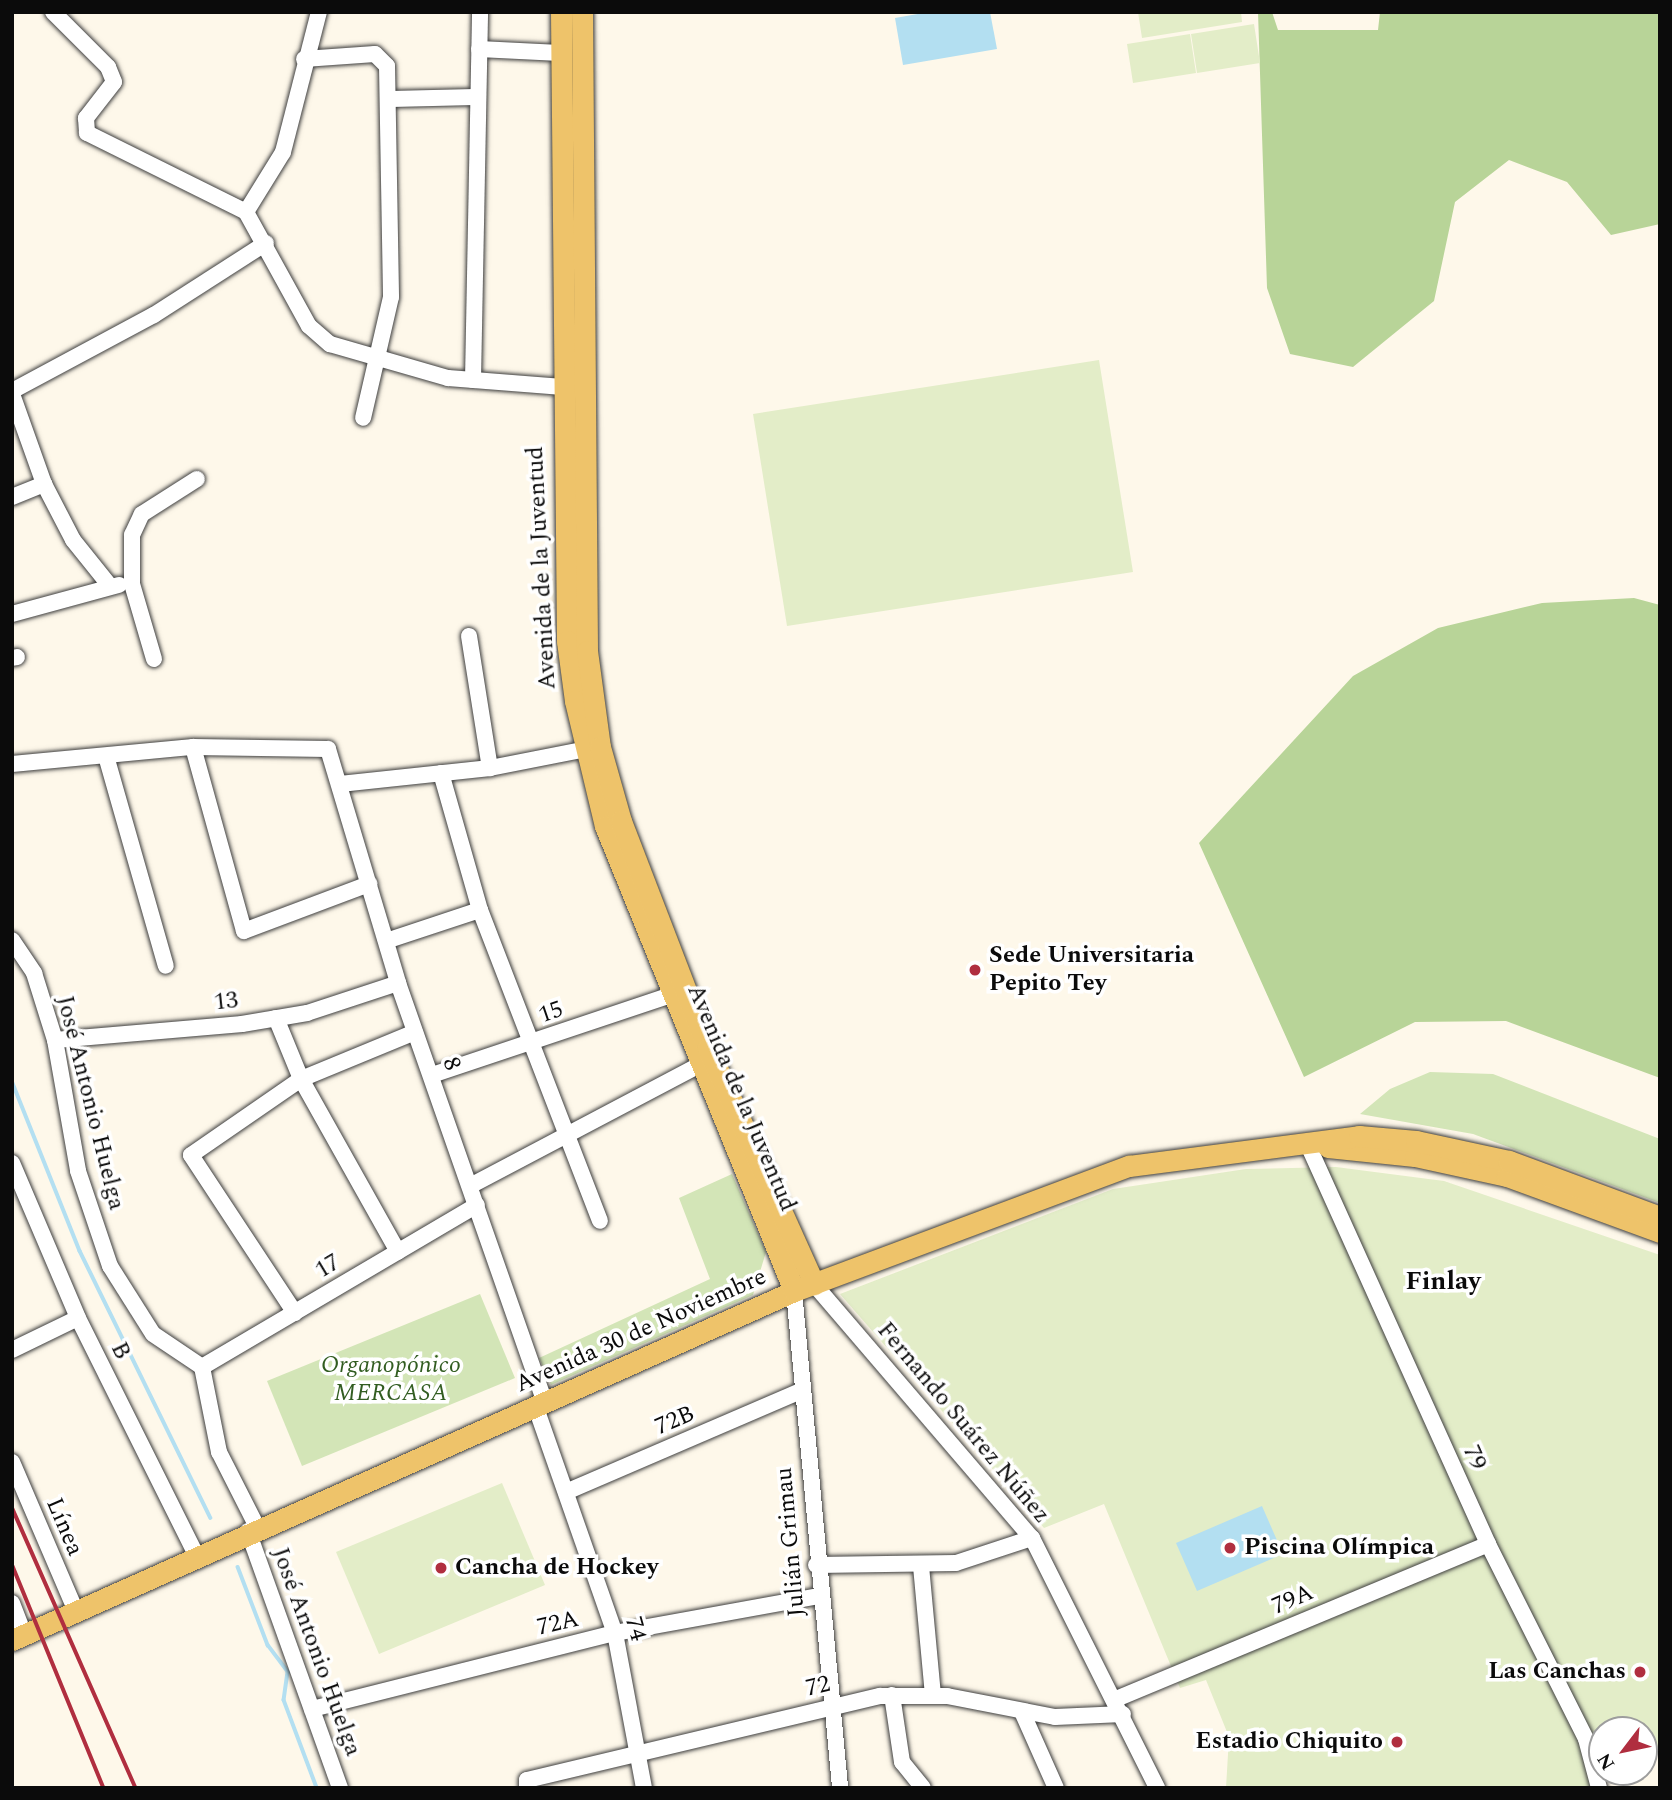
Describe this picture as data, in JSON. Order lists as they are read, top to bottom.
{
  "streets": {
    "main road": ["Avenida de la Juventud", "Avenida 30 de Noviembre"],
    "street": [
      "13",
      "15",
      "8",
      "José Antonio Huelga",
      "17",
      "B",
      "72B",
      "Fernando Suárez Núñez",
      "79",
      "Línea",
      "Julián Grimau",
      "79A",
      "72A",
      "74",
      "72"
    ]
  },
  "crossings": [
    ["Avenida de la Juventud", "15"],
    ["Avenida de la Juventud", "Avenida 30 de Noviembre"],
    ["Avenida de la Juventud", "Fernando Suárez Núñez"],
    ["Avenida de la Juventud", "Julián Grimau"],
    ["13", "8"],
    ["13", "José Antonio Huelga"],
    ["15", "8"],
    ["8", "17"],
    ["8", "Avenida 30 de Noviembre"],
    ["8", "74"],
    ["José Antonio Huelga", "17"],
    ["José Antonio Huelga", "Avenida 30 de Noviembre"],
    ["José Antonio Huelga", "72A"],
    ["Avenida 30 de Noviembre", "B"],
    ["Avenida 30 de Noviembre", "Fernando Suárez Núñez"],
    ["Avenida 30 de Noviembre", "79"],
    ["Avenida 30 de Noviembre", "Línea"],
    ["Avenida 30 de Noviembre", "Julián Grimau"],
    ["Avenida 30 de Noviembre", "74"],
    ["72B", "Julián Grimau"],
    ["72B", "74"],
    ["Fernando Suárez Núñez", "Julián Grimau"],
    ["Fernando Suárez Núñez", "79A"],
    ["Fernando Suárez Núñez", "72"],
    ["79", "79A"],
    ["Julián Grimau", "72A"],
    ["Julián Grimau", "72"],
    ["79A", "72"],
    ["72A", "74"],
    ["74", "72"]
  ],
  "districts": ["Finlay"],
  "parks": ["Organopónico MERCASA"],
  "places": [
    "Sede Universitaria Pepito Tey",
    "Piscina Olímpica",
    "Cancha de Hockey",
    "Las Canchas",
    "Estadio Chiquito"
  ],
  "north": "bottom left"
}
